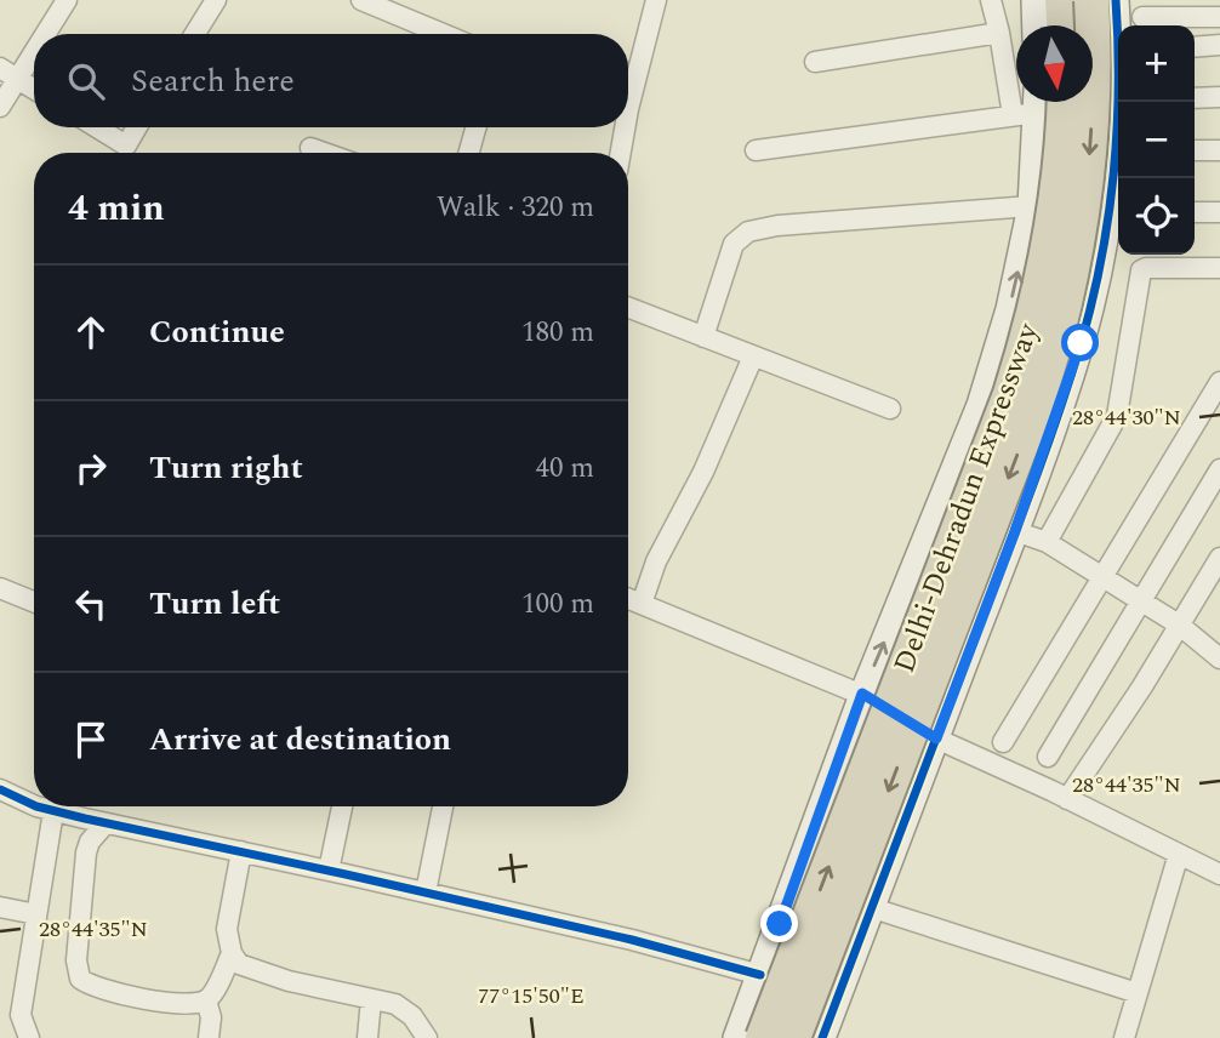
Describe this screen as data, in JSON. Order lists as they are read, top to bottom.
{
  "streets": {
    "highway": ["Delhi-Dehradun Expressway"]
  },
  "north": "bottom",
  "page": {
    "map_buttons": ["+", "−"],
    "search": "Search here",
    "heading": ["4 min", "Walk · 320 m"],
    "list": [
      ["Continue", "180 m"],
      ["Turn right", "40 m"],
      ["Turn left", "100 m"],
      "Arrive at destination"
    ]
  },
  "coordinates": ["28°44'30\"N", "28°44'35\"N", "77°15'50\"E"]
}
